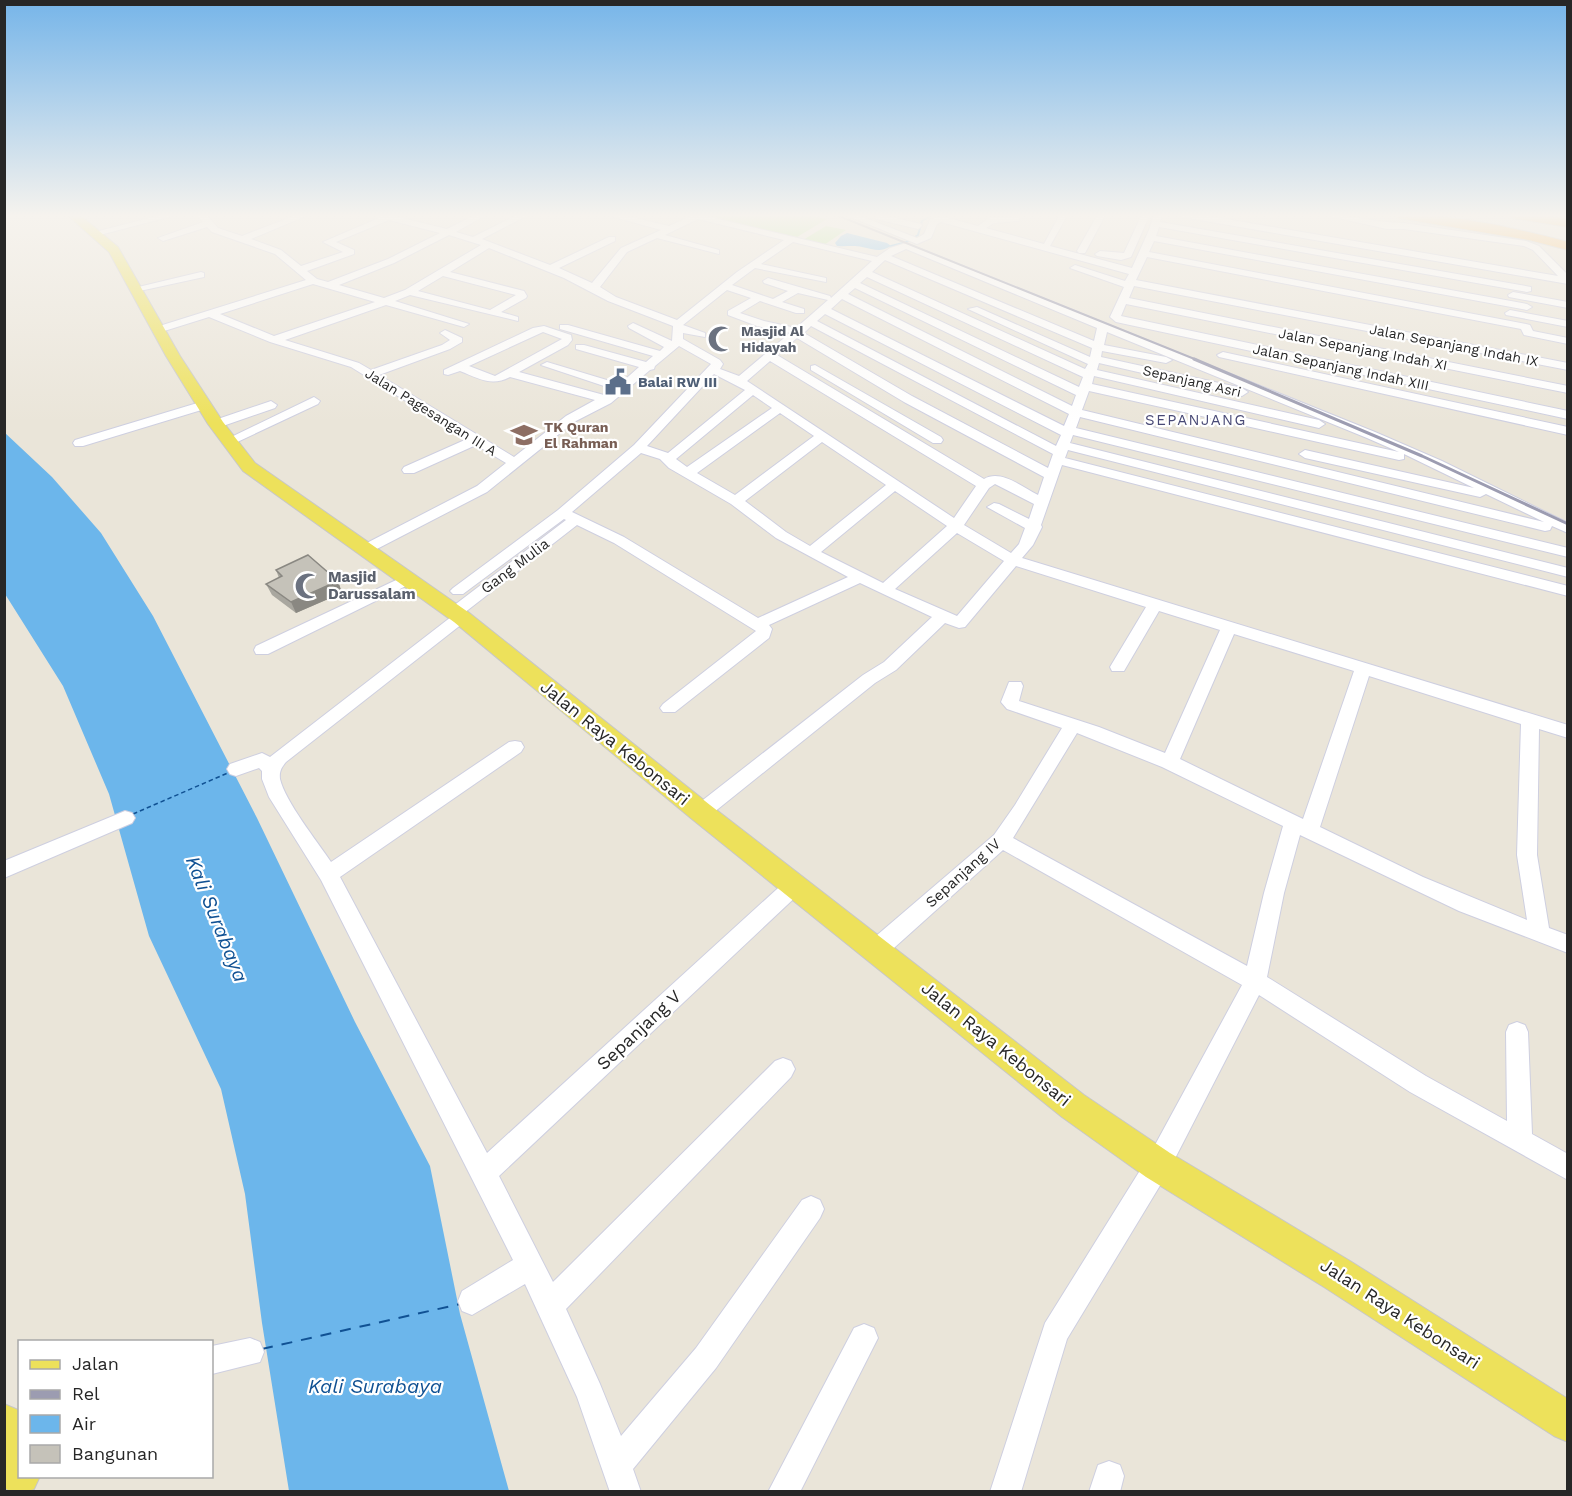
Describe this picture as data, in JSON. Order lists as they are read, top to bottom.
{
  "streets": {
    "main road": ["Jalan Raya Kebonsari"],
    "street": [
      "Jalan Sepanjang Indah IX",
      "Jalan Sepanjang Indah XI",
      "Jalan Sepanjang Indah XIII",
      "Sepanjang Asri",
      "Jalan Pagesangan III A",
      "Gang Mulia",
      "Sepanjang IV",
      "Sepanjang V"
    ]
  },
  "crossings": [
    ["Jalan Sepanjang Indah IX", "Jalan Sepanjang Indah XI"],
    ["Jalan Sepanjang Indah IX", "Jalan Sepanjang Indah XIII"],
    ["Jalan Sepanjang Indah XI", "Jalan Sepanjang Indah XIII"],
    ["Gang Mulia", "Jalan Raya Kebonsari"],
    ["Jalan Raya Kebonsari", "Sepanjang IV"],
    ["Jalan Raya Kebonsari", "Sepanjang V"]
  ],
  "districts": ["SEPANJANG"],
  "water": ["Kali Surabaya"],
  "places": {
    "mosque": ["Masjid Al Hidayah", "Masjid Darussalam"],
    "public building": ["Balai RW III"],
    "school or university": ["TK Quran El Rahman"]
  },
  "legend": [
    "Jalan",
    "Rel",
    "Air",
    "Bangunan"
  ]
}
